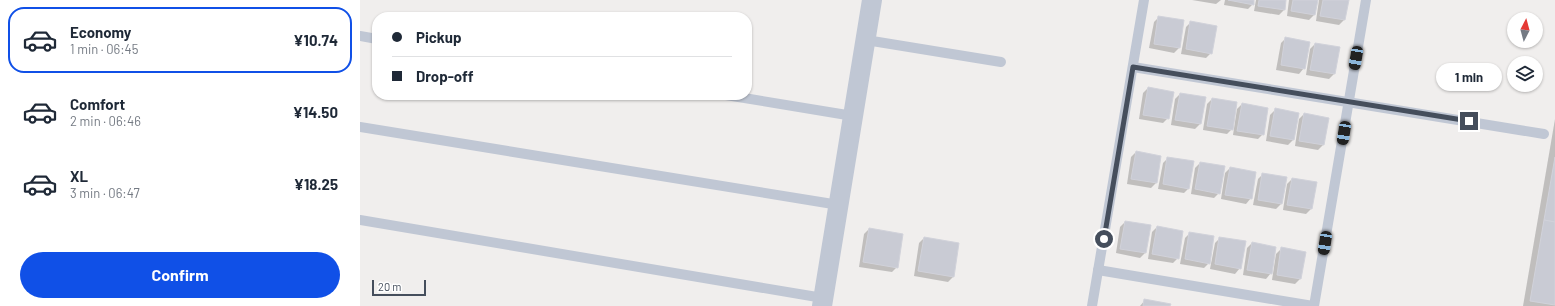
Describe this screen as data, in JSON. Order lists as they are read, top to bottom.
{
  "scale_bar": "20 m",
  "north": "top",
  "page": {
    "list": [
      {
        "name": "Economy",
        "note": "1 min · 06:45",
        "value": "¥10.74"
      },
      {
        "name": "Comfort",
        "note": "2 min · 06:46",
        "value": "¥14.50"
      },
      {
        "name": "XL",
        "note": "3 min · 06:47",
        "value": "¥18.25"
      }
    ],
    "banner": ["Pickup", "Drop-off"],
    "bubble": "1 min",
    "buttons": "Confirm",
    "scale": "20 m"
  }
}
